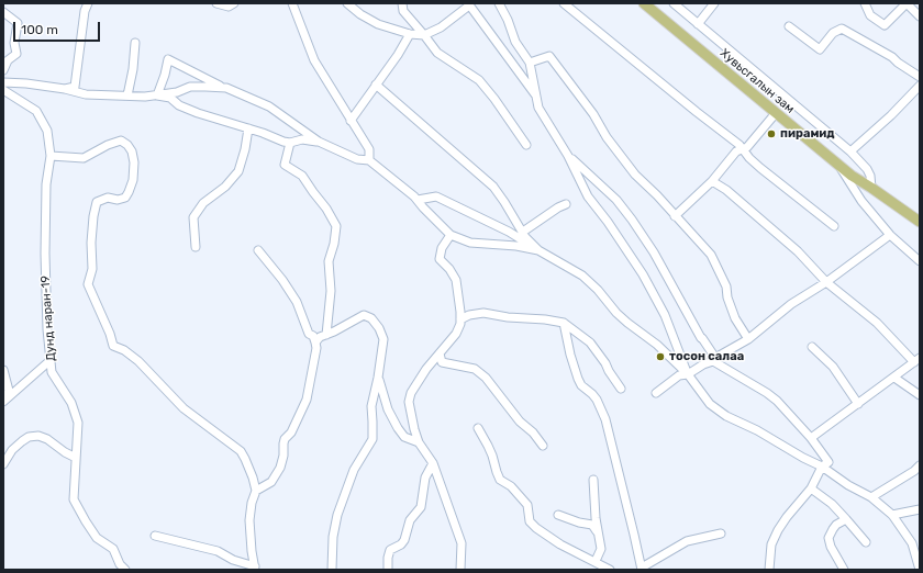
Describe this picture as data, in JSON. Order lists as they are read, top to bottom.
{
  "streets": {
    "main road": ["Хувьсгалын зам"],
    "street": ["Дунд наран-19"]
  },
  "places": ["пирамид", "тосон салаа"],
  "scale_bar": "100 m"
}
